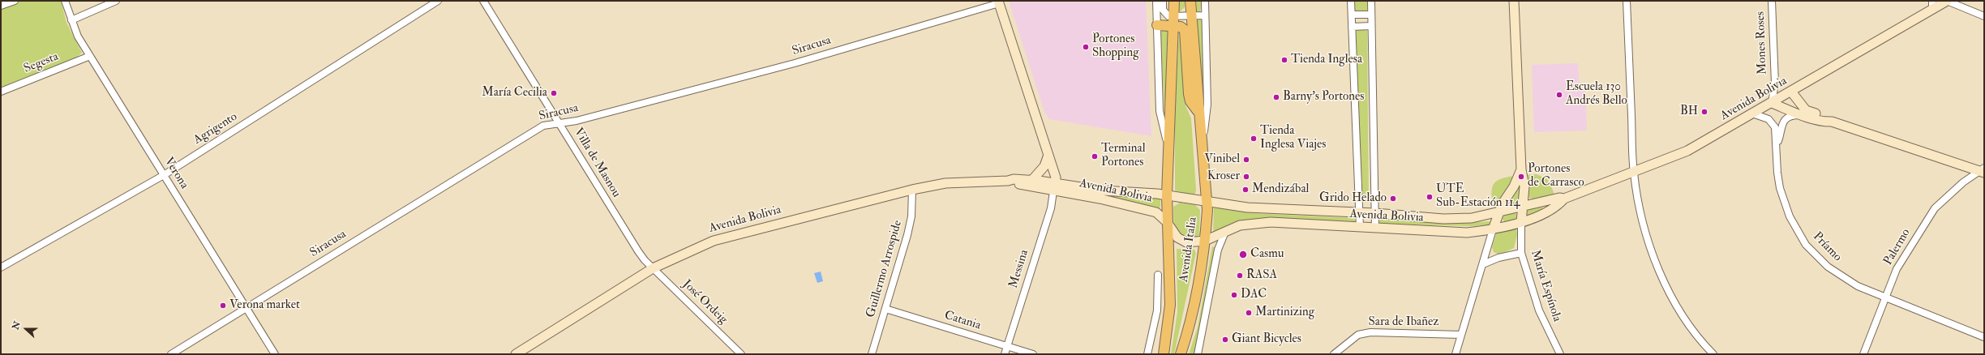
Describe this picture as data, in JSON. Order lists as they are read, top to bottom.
{
  "streets": {
    "main road": ["Avenida Italia"],
    "street": [
      "Mones Roses",
      "Siracusa",
      "Segesta",
      "Avenida Bolivia",
      "Agrigento",
      "Villa de Masnou",
      "Verona",
      "Príamo",
      "Palermo",
      "Guillermo Arrospide",
      "Messina",
      "María Espínola",
      "José Ordeig",
      "Catania",
      "Sara de Ibañez"
    ]
  },
  "crossings": [
    ["Mones Roses", "Avenida Bolivia"],
    ["Siracusa", "Villa de Masnou"],
    ["Siracusa", "Verona"],
    ["Segesta", "Verona"],
    ["Avenida Bolivia", "Villa de Masnou"],
    ["Avenida Bolivia", "Príamo"],
    ["Avenida Bolivia", "Avenida Italia"],
    ["Avenida Bolivia", "Guillermo Arrospide"],
    ["Avenida Bolivia", "Messina"],
    ["Avenida Bolivia", "María Espínola"],
    ["Avenida Bolivia", "José Ordeig"],
    ["Agrigento", "Verona"],
    ["Villa de Masnou", "José Ordeig"],
    ["Príamo", "Palermo"],
    ["Guillermo Arrospide", "Catania"],
    ["Messina", "Catania"]
  ],
  "places": [
    "Portones Shopping",
    "Tienda Inglesa",
    "María Cecilia",
    "Escuela 130 Andrés Bello",
    "Barny's Portones",
    "BH",
    "Tienda Inglesa Viajes",
    "Terminal Portones",
    "Vinibel",
    "Kroser",
    "Portones de Carrasco",
    "Mendizábal",
    "UTE Sub-Estación 114",
    "Grido Helado",
    "Casmu",
    "RASA",
    "DAC",
    "Verona market",
    "Martinizing",
    "Giant Bicycles"
  ],
  "north": "left"
}
